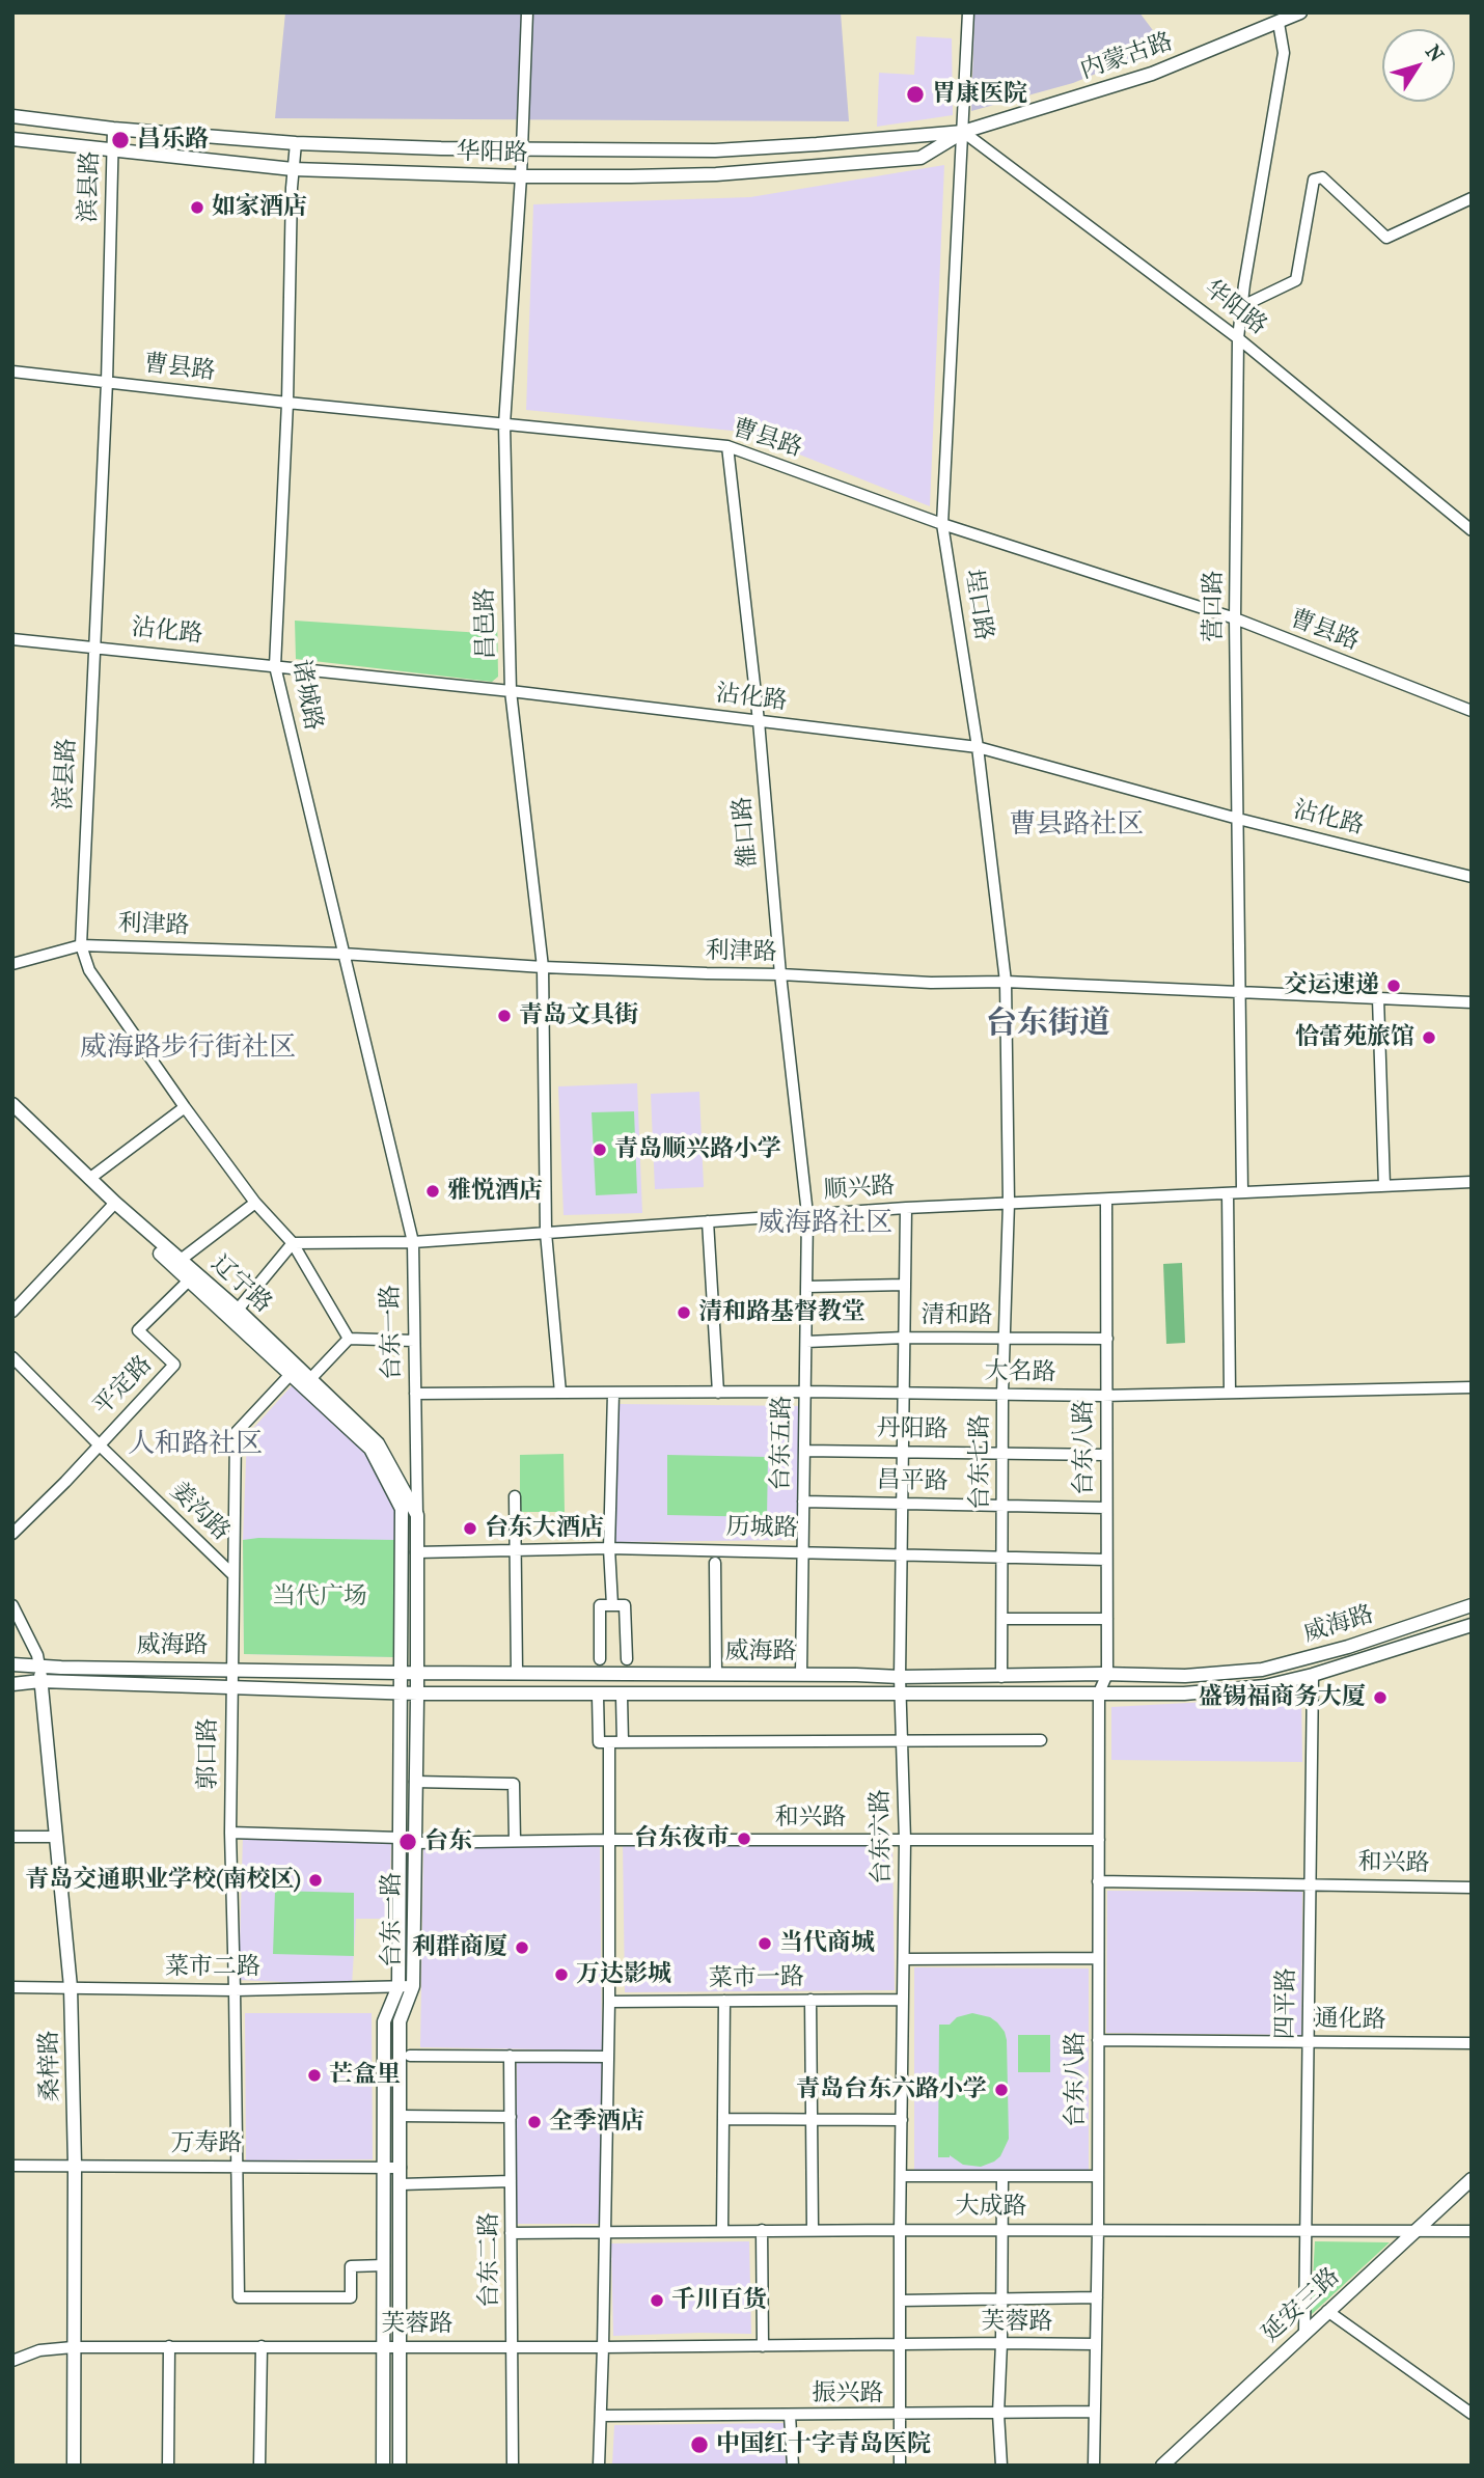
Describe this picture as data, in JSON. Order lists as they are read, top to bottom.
{
  "streets": {
    "main road": [
      "内蒙古路",
      "华阳路",
      "辽宁路",
      "台东一路",
      "威海路",
      "桑梓路",
      "延安三路"
    ],
    "street": [
      "滨县路",
      "曹县路",
      "埕口路",
      "营口路",
      "昌邑路",
      "沾化路",
      "诸城路",
      "雒口路",
      "利津路",
      "顺兴路",
      "清和路",
      "大名路",
      "平定路",
      "丹阳路",
      "台东五路",
      "台东八路",
      "台东七路",
      "昌平路",
      "姜沟路",
      "历城路",
      "郭口路",
      "和兴路",
      "台东六路",
      "菜市二路",
      "菜市一路",
      "四平路",
      "通化路",
      "万寿路",
      "大成路",
      "台东二路",
      "芙蓉路",
      "振兴路"
    ]
  },
  "crossings": [
    ["内蒙古路", "华阳路"],
    ["内蒙古路", "埕口路"],
    ["内蒙古路", "营口路"],
    ["华阳路", "滨县路"],
    ["华阳路", "埕口路"],
    ["华阳路", "营口路"],
    ["华阳路", "昌邑路"],
    ["华阳路", "诸城路"],
    ["滨县路", "曹县路"],
    ["滨县路", "沾化路"],
    ["滨县路", "利津路"],
    ["滨县路", "顺兴路"],
    ["曹县路", "埕口路"],
    ["曹县路", "营口路"],
    ["曹县路", "昌邑路"],
    ["曹县路", "诸城路"],
    ["曹县路", "雒口路"],
    ["埕口路", "沾化路"],
    ["埕口路", "利津路"],
    ["埕口路", "顺兴路"],
    ["埕口路", "台东七路"],
    ["营口路", "沾化路"],
    ["营口路", "利津路"],
    ["营口路", "顺兴路"],
    ["昌邑路", "沾化路"],
    ["昌邑路", "利津路"],
    ["昌邑路", "顺兴路"],
    ["昌邑路", "大名路"],
    ["沾化路", "诸城路"],
    ["沾化路", "雒口路"],
    ["诸城路", "利津路"],
    ["诸城路", "顺兴路"],
    ["诸城路", "台东一路"],
    ["雒口路", "利津路"],
    ["雒口路", "顺兴路"],
    ["雒口路", "台东五路"],
    ["顺兴路", "台东一路"],
    ["顺兴路", "台东五路"],
    ["顺兴路", "台东八路"],
    ["顺兴路", "台东七路"],
    ["顺兴路", "台东六路"],
    ["辽宁路", "台东一路"],
    ["辽宁路", "平定路"],
    ["辽宁路", "郭口路"],
    ["清和路", "台东五路"],
    ["清和路", "台东八路"],
    ["清和路", "台东七路"],
    ["清和路", "台东六路"],
    ["台东一路", "历城路"],
    ["台东一路", "威海路"],
    ["台东一路", "郭口路"],
    ["台东一路", "和兴路"],
    ["台东一路", "菜市二路"],
    ["台东一路", "万寿路"],
    ["台东一路", "芙蓉路"],
    ["大名路", "台东五路"],
    ["大名路", "台东八路"],
    ["大名路", "台东七路"],
    ["大名路", "台东六路"],
    ["平定路", "姜沟路"],
    ["丹阳路", "台东五路"],
    ["丹阳路", "台东八路"],
    ["丹阳路", "台东七路"],
    ["丹阳路", "台东六路"],
    ["台东五路", "昌平路"],
    ["台东五路", "历城路"],
    ["台东五路", "威海路"],
    ["台东八路", "昌平路"],
    ["台东八路", "历城路"],
    ["台东八路", "威海路"],
    ["台东八路", "和兴路"],
    ["台东八路", "通化路"],
    ["台东八路", "大成路"],
    ["台东八路", "芙蓉路"],
    ["台东八路", "振兴路"],
    ["台东七路", "昌平路"],
    ["台东七路", "历城路"],
    ["台东七路", "威海路"],
    ["昌平路", "台东六路"],
    ["姜沟路", "郭口路"],
    ["历城路", "台东六路"],
    ["威海路", "郭口路"],
    ["威海路", "台东六路"],
    ["威海路", "四平路"],
    ["威海路", "桑梓路"],
    ["郭口路", "菜市二路"],
    ["郭口路", "万寿路"],
    ["和兴路", "台东六路"],
    ["和兴路", "四平路"],
    ["台东六路", "菜市一路"],
    ["台东六路", "大成路"],
    ["台东六路", "芙蓉路"],
    ["台东六路", "振兴路"],
    ["菜市二路", "桑梓路"],
    ["四平路", "通化路"],
    ["四平路", "大成路"],
    ["四平路", "延安三路"],
    ["桑梓路", "万寿路"],
    ["桑梓路", "芙蓉路"],
    ["大成路", "台东二路"],
    ["大成路", "延安三路"],
    ["台东二路", "芙蓉路"]
  ],
  "districts": [
    "曹县路社区",
    "台东街道",
    "威海路步行街社区",
    "威海路社区",
    "人和路社区"
  ],
  "parks": ["当代广场"],
  "places": [
    "胃康医院",
    "昌乐路",
    "如家酒店",
    "交运速递",
    "青岛文具街",
    "恰蕾苑旅馆",
    "青岛顺兴路小学",
    "雅悦酒店",
    "清和路基督教堂",
    "台东大酒店",
    "盛锡福商务大厦",
    "台东夜市",
    "台东",
    "青岛交通职业学校(南校区)",
    "当代商城",
    "利群商厦",
    "万达影城",
    "芒盒里",
    "青岛台东六路小学",
    "全季酒店",
    "千川百货",
    "中国红十字青岛医院"
  ],
  "north": "top right"
}
